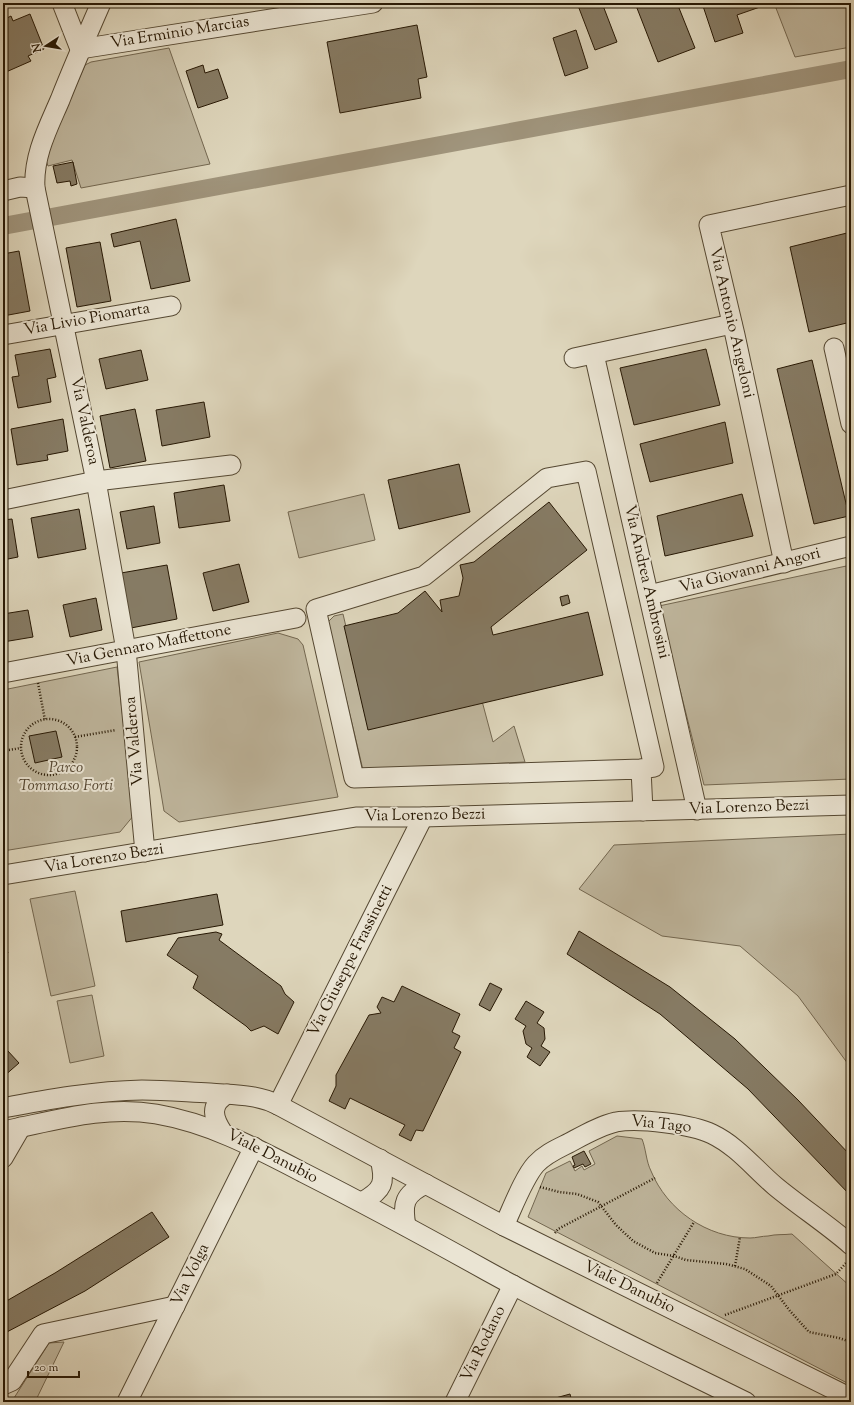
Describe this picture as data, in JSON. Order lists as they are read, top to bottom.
{
  "streets": {
    "street": [
      "Via Erminio Marcias",
      "Via Livio Piomarta",
      "Via Antonio Angeloni",
      "Via Valderoa",
      "Via Giovanni Angori",
      "Via Andrea Ambrosini",
      "Via Gennaro Maffettone",
      "Via Lorenzo Bezzi",
      "Via Giuseppe Frassinetti",
      "Via Tago",
      "Viale Danubio",
      "Via Volga",
      "Via Rodano"
    ]
  },
  "crossings": [
    ["Via Erminio Marcias", "Via Valderoa"],
    ["Via Livio Piomarta", "Via Valderoa"],
    ["Via Antonio Angeloni", "Via Giovanni Angori"],
    ["Via Valderoa", "Via Gennaro Maffettone"],
    ["Via Valderoa", "Via Lorenzo Bezzi"],
    ["Via Giovanni Angori", "Via Andrea Ambrosini"],
    ["Via Andrea Ambrosini", "Via Lorenzo Bezzi"],
    ["Via Lorenzo Bezzi", "Via Giuseppe Frassinetti"],
    ["Via Giuseppe Frassinetti", "Viale Danubio"],
    ["Via Tago", "Viale Danubio"],
    ["Viale Danubio", "Via Volga"],
    ["Viale Danubio", "Via Rodano"]
  ],
  "parks": ["Parco Tommaso Forti"],
  "scale_bar": "20 m",
  "north": "left"
}
